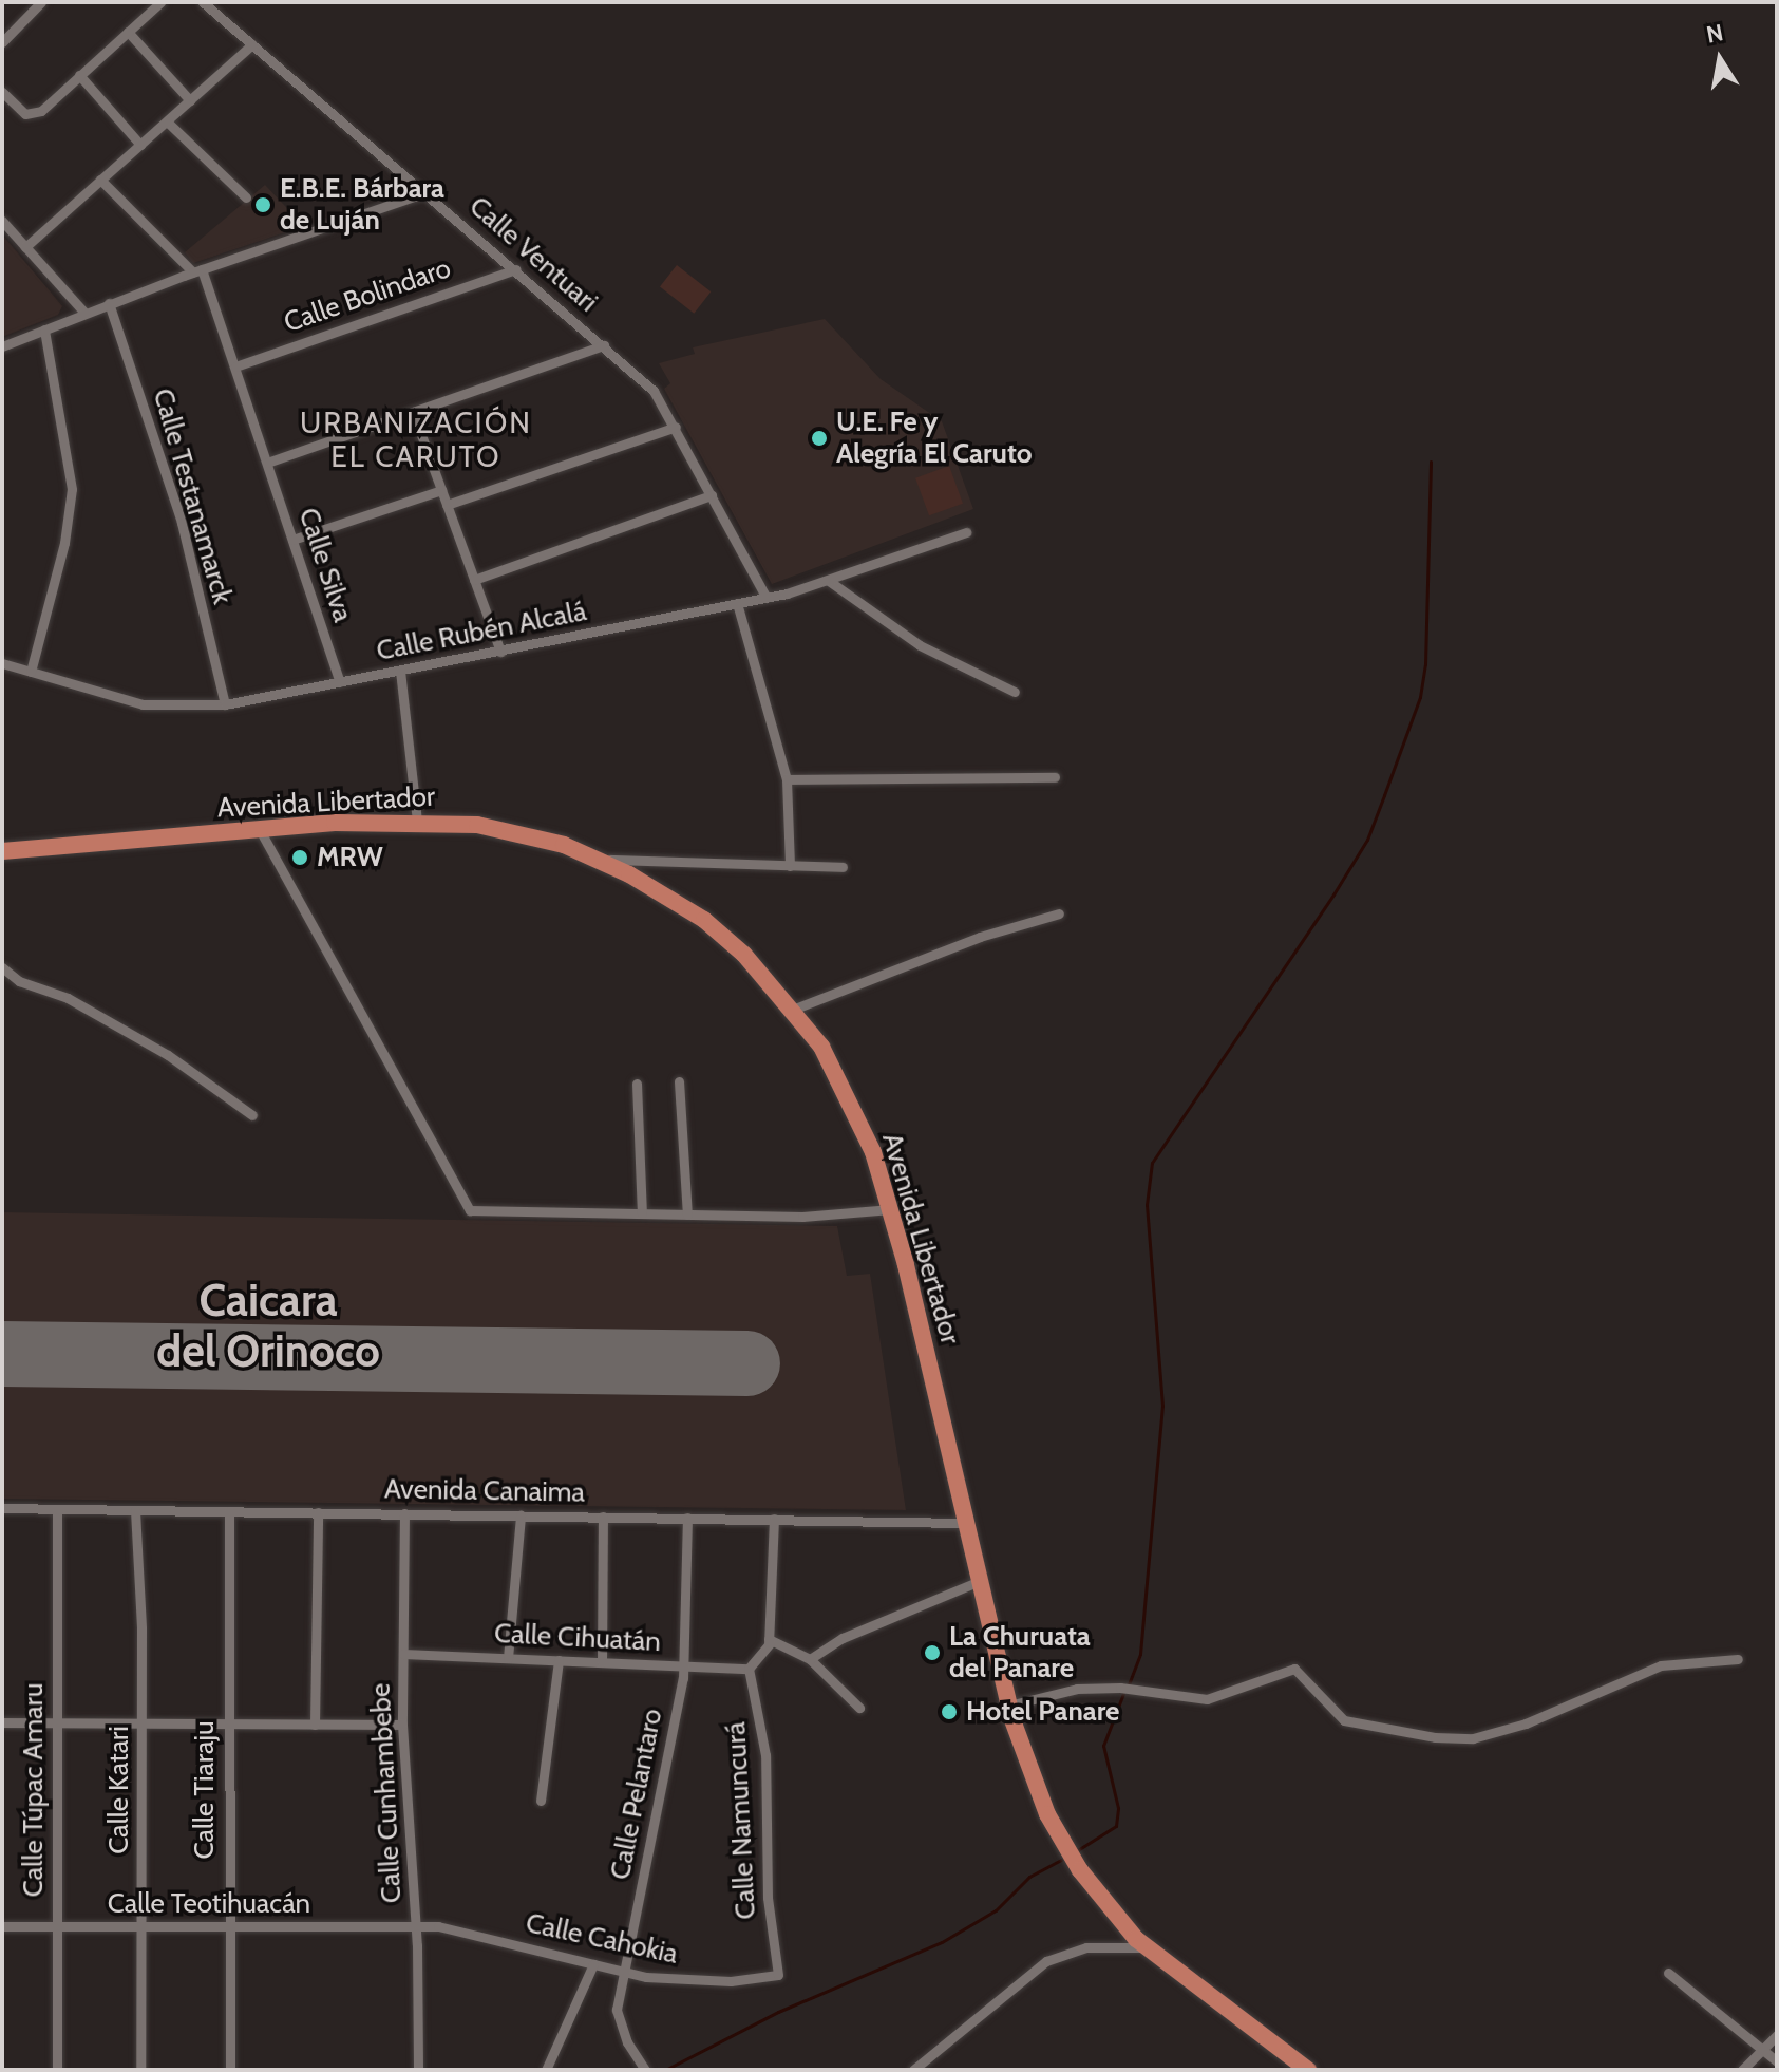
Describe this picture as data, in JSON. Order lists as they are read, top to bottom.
{
  "streets": {
    "highway": ["Avenida Libertador"],
    "street": [
      "Calle Ventuari",
      "Calle Bolindaro",
      "Calle Testanamarck",
      "Calle Silva",
      "Calle Rubén Alcalá",
      "Avenida Canaima",
      "Calle Cihuatán",
      "Calle Túpac Amaru",
      "Calle Katari",
      "Calle Tiaraju",
      "Calle Cunhambebe",
      "Calle Pelantaro",
      "Calle Namuncurá",
      "Calle Teotihuacán",
      "Calle Cahokia"
    ]
  },
  "crossings": [
    ["Calle Ventuari", "Calle Bolindaro"],
    ["Calle Ventuari", "Calle Rubén Alcalá"],
    ["Calle Bolindaro", "Calle Silva"],
    ["Calle Testanamarck", "Calle Rubén Alcalá"],
    ["Calle Silva", "Calle Rubén Alcalá"],
    ["Avenida Libertador", "Avenida Canaima"],
    ["Avenida Canaima", "Calle Túpac Amaru"],
    ["Avenida Canaima", "Calle Katari"],
    ["Avenida Canaima", "Calle Tiaraju"],
    ["Avenida Canaima", "Calle Cunhambebe"],
    ["Avenida Canaima", "Calle Pelantaro"],
    ["Calle Cihuatán", "Calle Cunhambebe"],
    ["Calle Cihuatán", "Calle Pelantaro"],
    ["Calle Cihuatán", "Calle Namuncurá"],
    ["Calle Túpac Amaru", "Calle Teotihuacán"],
    ["Calle Katari", "Calle Teotihuacán"],
    ["Calle Tiaraju", "Calle Teotihuacán"],
    ["Calle Cunhambebe", "Calle Teotihuacán"],
    ["Calle Cunhambebe", "Calle Cahokia"],
    ["Calle Pelantaro", "Calle Cahokia"],
    ["Calle Namuncurá", "Calle Cahokia"],
    ["Calle Teotihuacán", "Calle Cahokia"]
  ],
  "districts": ["URBANIZACIÓN EL CARUTO", "Caicara del Orinoco"],
  "places": [
    "E.B.E. Bárbara de Luján",
    "U.E. Fe y Alegría El Caruto",
    "MRW",
    "La Churuata del Panare",
    "Hotel Panare"
  ],
  "north": "top"
}
